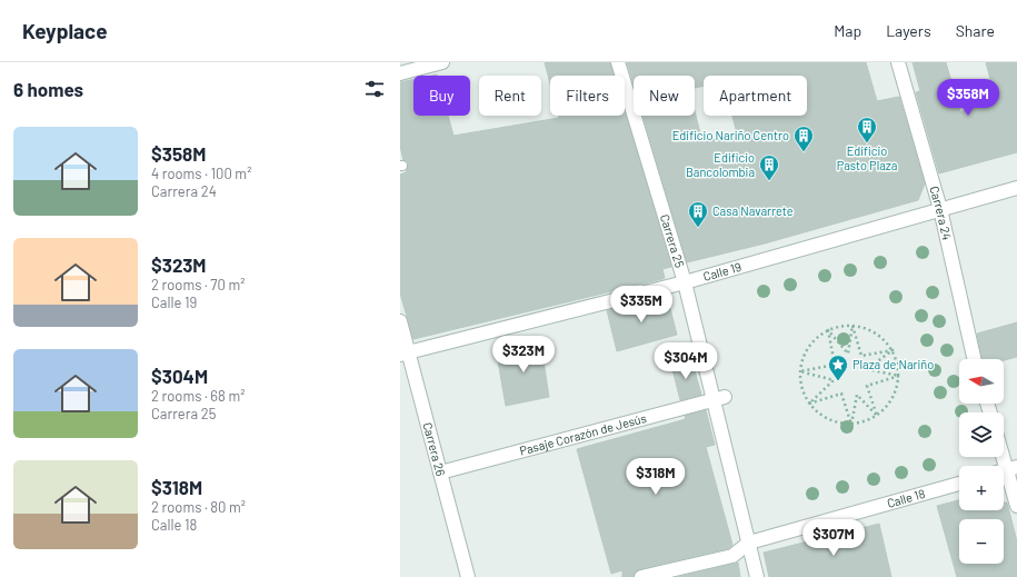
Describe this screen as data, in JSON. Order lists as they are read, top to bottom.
{
  "streets": {
    "street": [
      "Carrera 24",
      "Carrera 25",
      "Calle 19",
      "Pasaje Corazón de Jesús",
      "Carrera 26",
      "Calle 18"
    ]
  },
  "crossings": [
    ["Carrera 24", "Calle 19"],
    ["Carrera 25", "Calle 19"],
    ["Carrera 25", "Pasaje Corazón de Jesús"],
    ["Carrera 25", "Calle 18"],
    ["Calle 19", "Carrera 26"],
    ["Pasaje Corazón de Jesús", "Carrera 26"]
  ],
  "places": {
    "building": [
      "Edificio Pasto Plaza",
      "Edificio Nariño Centro",
      "Edificio Bancolombia",
      "Casa Navarrete"
    ],
    "place": ["Plaza de Nariño"]
  },
  "north": "left",
  "page": {
    "header": "Keyplace",
    "nav": ["Map", "Layers", "Share"],
    "heading": "6 homes",
    "chip": [
      "Buy",
      "Rent",
      "Filters",
      "New",
      "Apartment"
    ],
    "price": [
      "$358M",
      "$335M",
      "$323M",
      "$304M",
      "$318M",
      "$307M"
    ],
    "list": [
      {
        "name": "$358M",
        "note": "4 rooms · 100 m² · Carrera 24"
      },
      {
        "name": "$323M",
        "note": "2 rooms · 70 m² · Calle 19"
      },
      {
        "name": "$304M",
        "note": "2 rooms · 68 m² · Carrera 25"
      },
      {
        "name": "$318M",
        "note": "2 rooms · 80 m² · Calle 18"
      }
    ],
    "map_buttons": ["+", "−"]
  }
}
